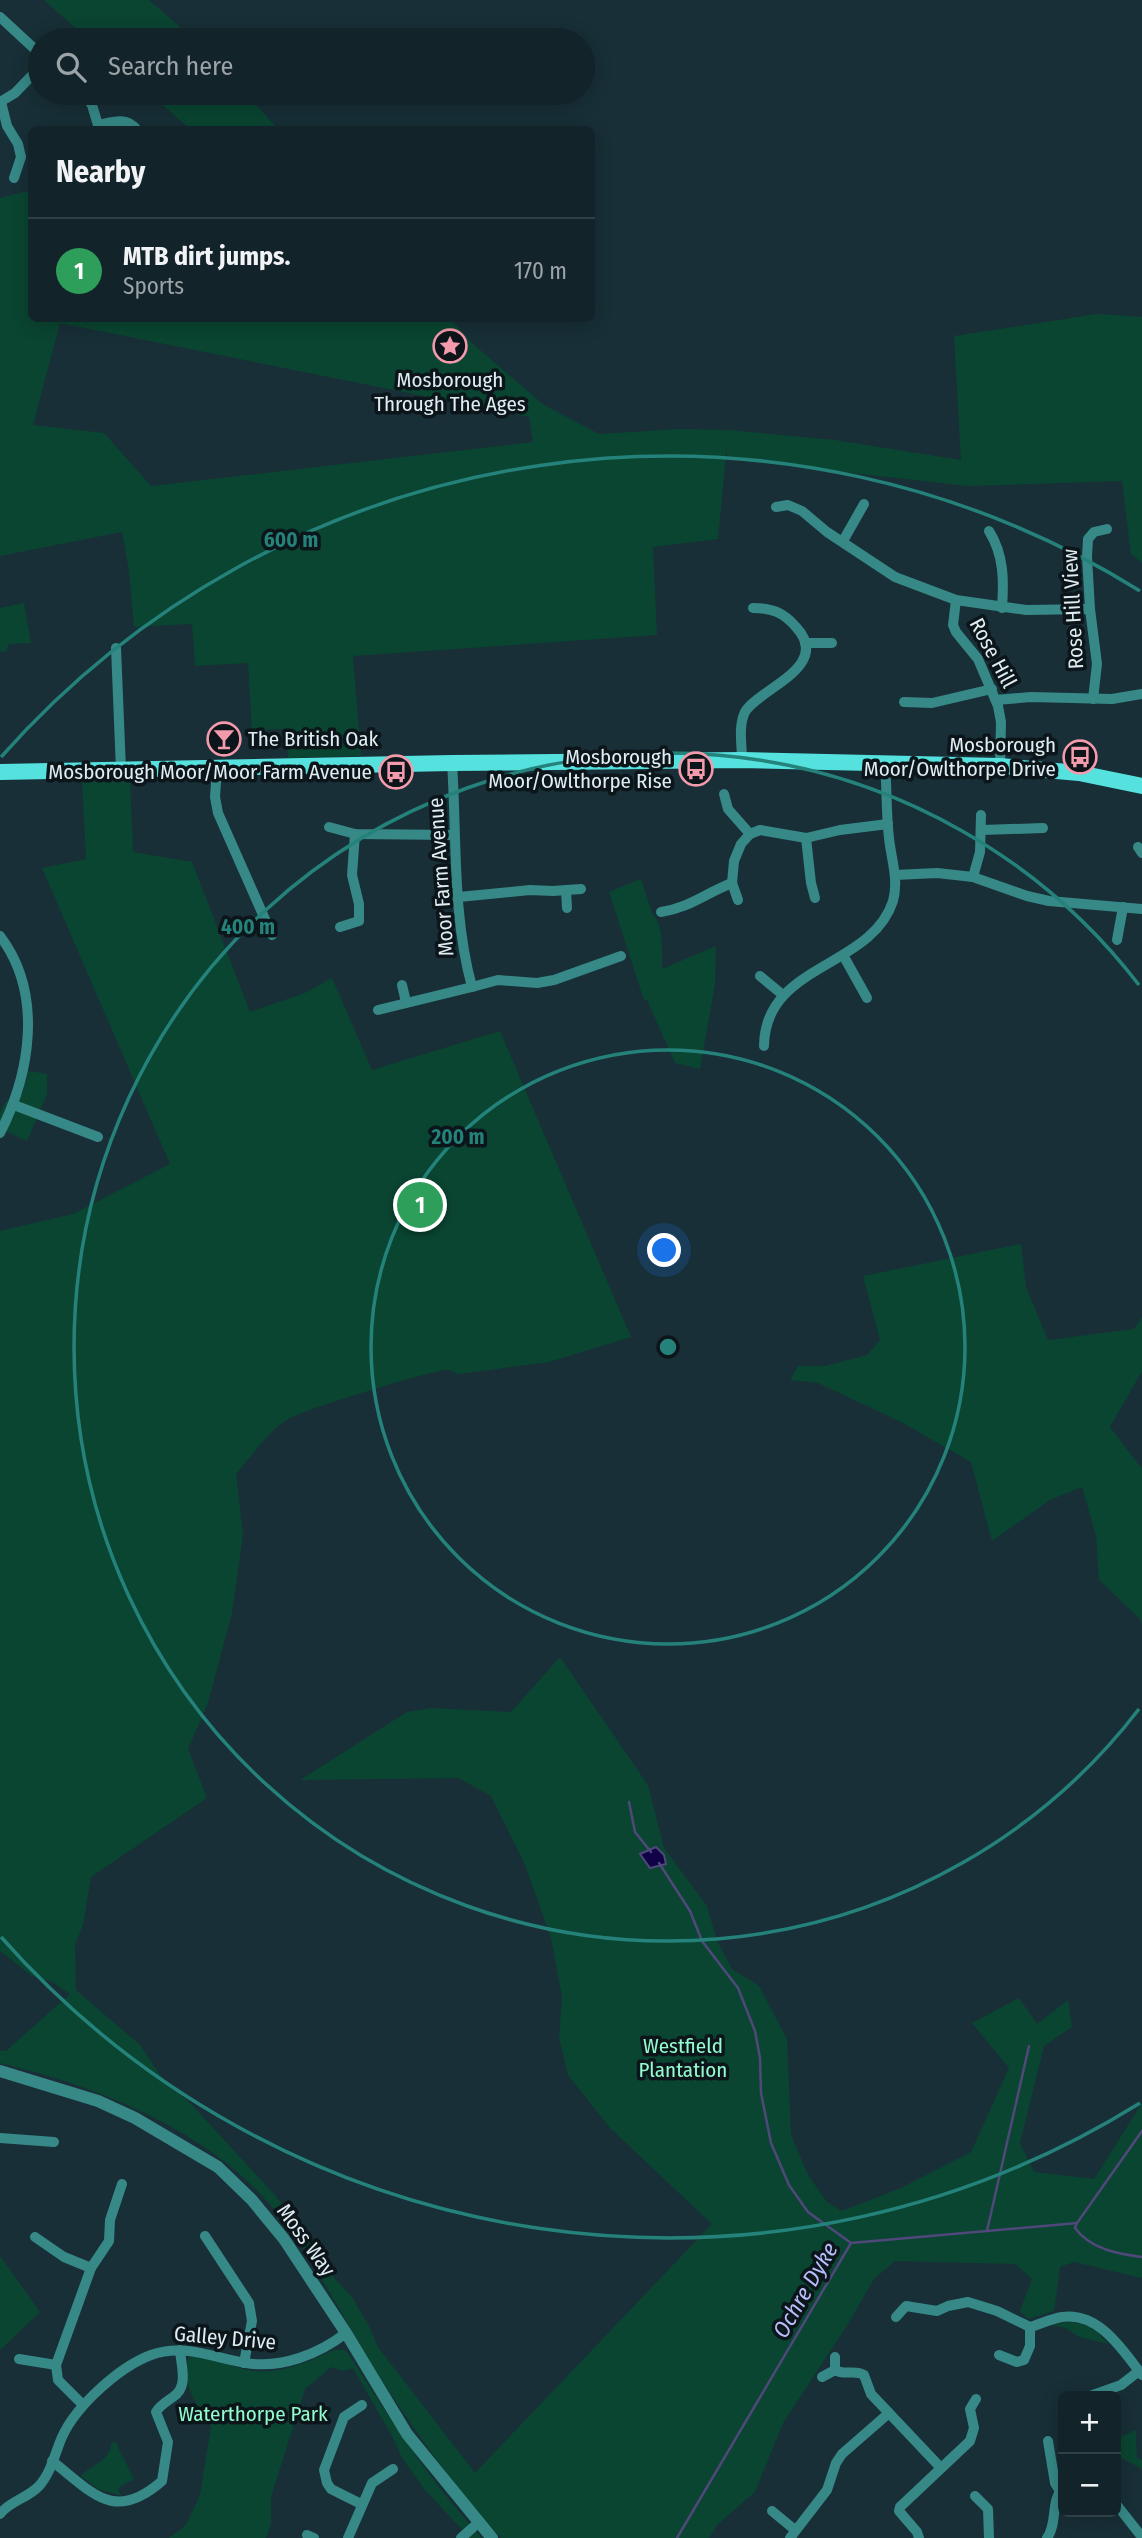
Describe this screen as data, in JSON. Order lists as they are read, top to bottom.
{
  "streets": {
    "street": [
      "Rose Hill View",
      "Rose Hill",
      "Moor Farm Avenue",
      "Moss Way",
      "Galley Drive"
    ]
  },
  "crossings": [
    ["Moss Way", "Galley Drive"]
  ],
  "water": ["Ochre Dyke"],
  "parks": ["Westfield Plantation", "Waterthorpe Park"],
  "places": {
    "place": ["Mosborough Through The Ages"],
    "bar": ["The British Oak"],
    "bus stop": ["Mosborough Moor/Owlthorpe Drive", "Mosborough Moor/Owlthorpe Rise", "Mosborough Moor/Moor Farm Avenue"]
  },
  "page": {
    "search": "Search here",
    "heading": "Nearby",
    "list": [
      {
        "mark": "1",
        "name": "MTB dirt jumps.",
        "note": "Sports",
        "value": "170 m"
      }
    ],
    "pins": "1",
    "map_buttons": ["+", "−"]
  },
  "rings": ["600 m", "400 m", "200 m"]
}
